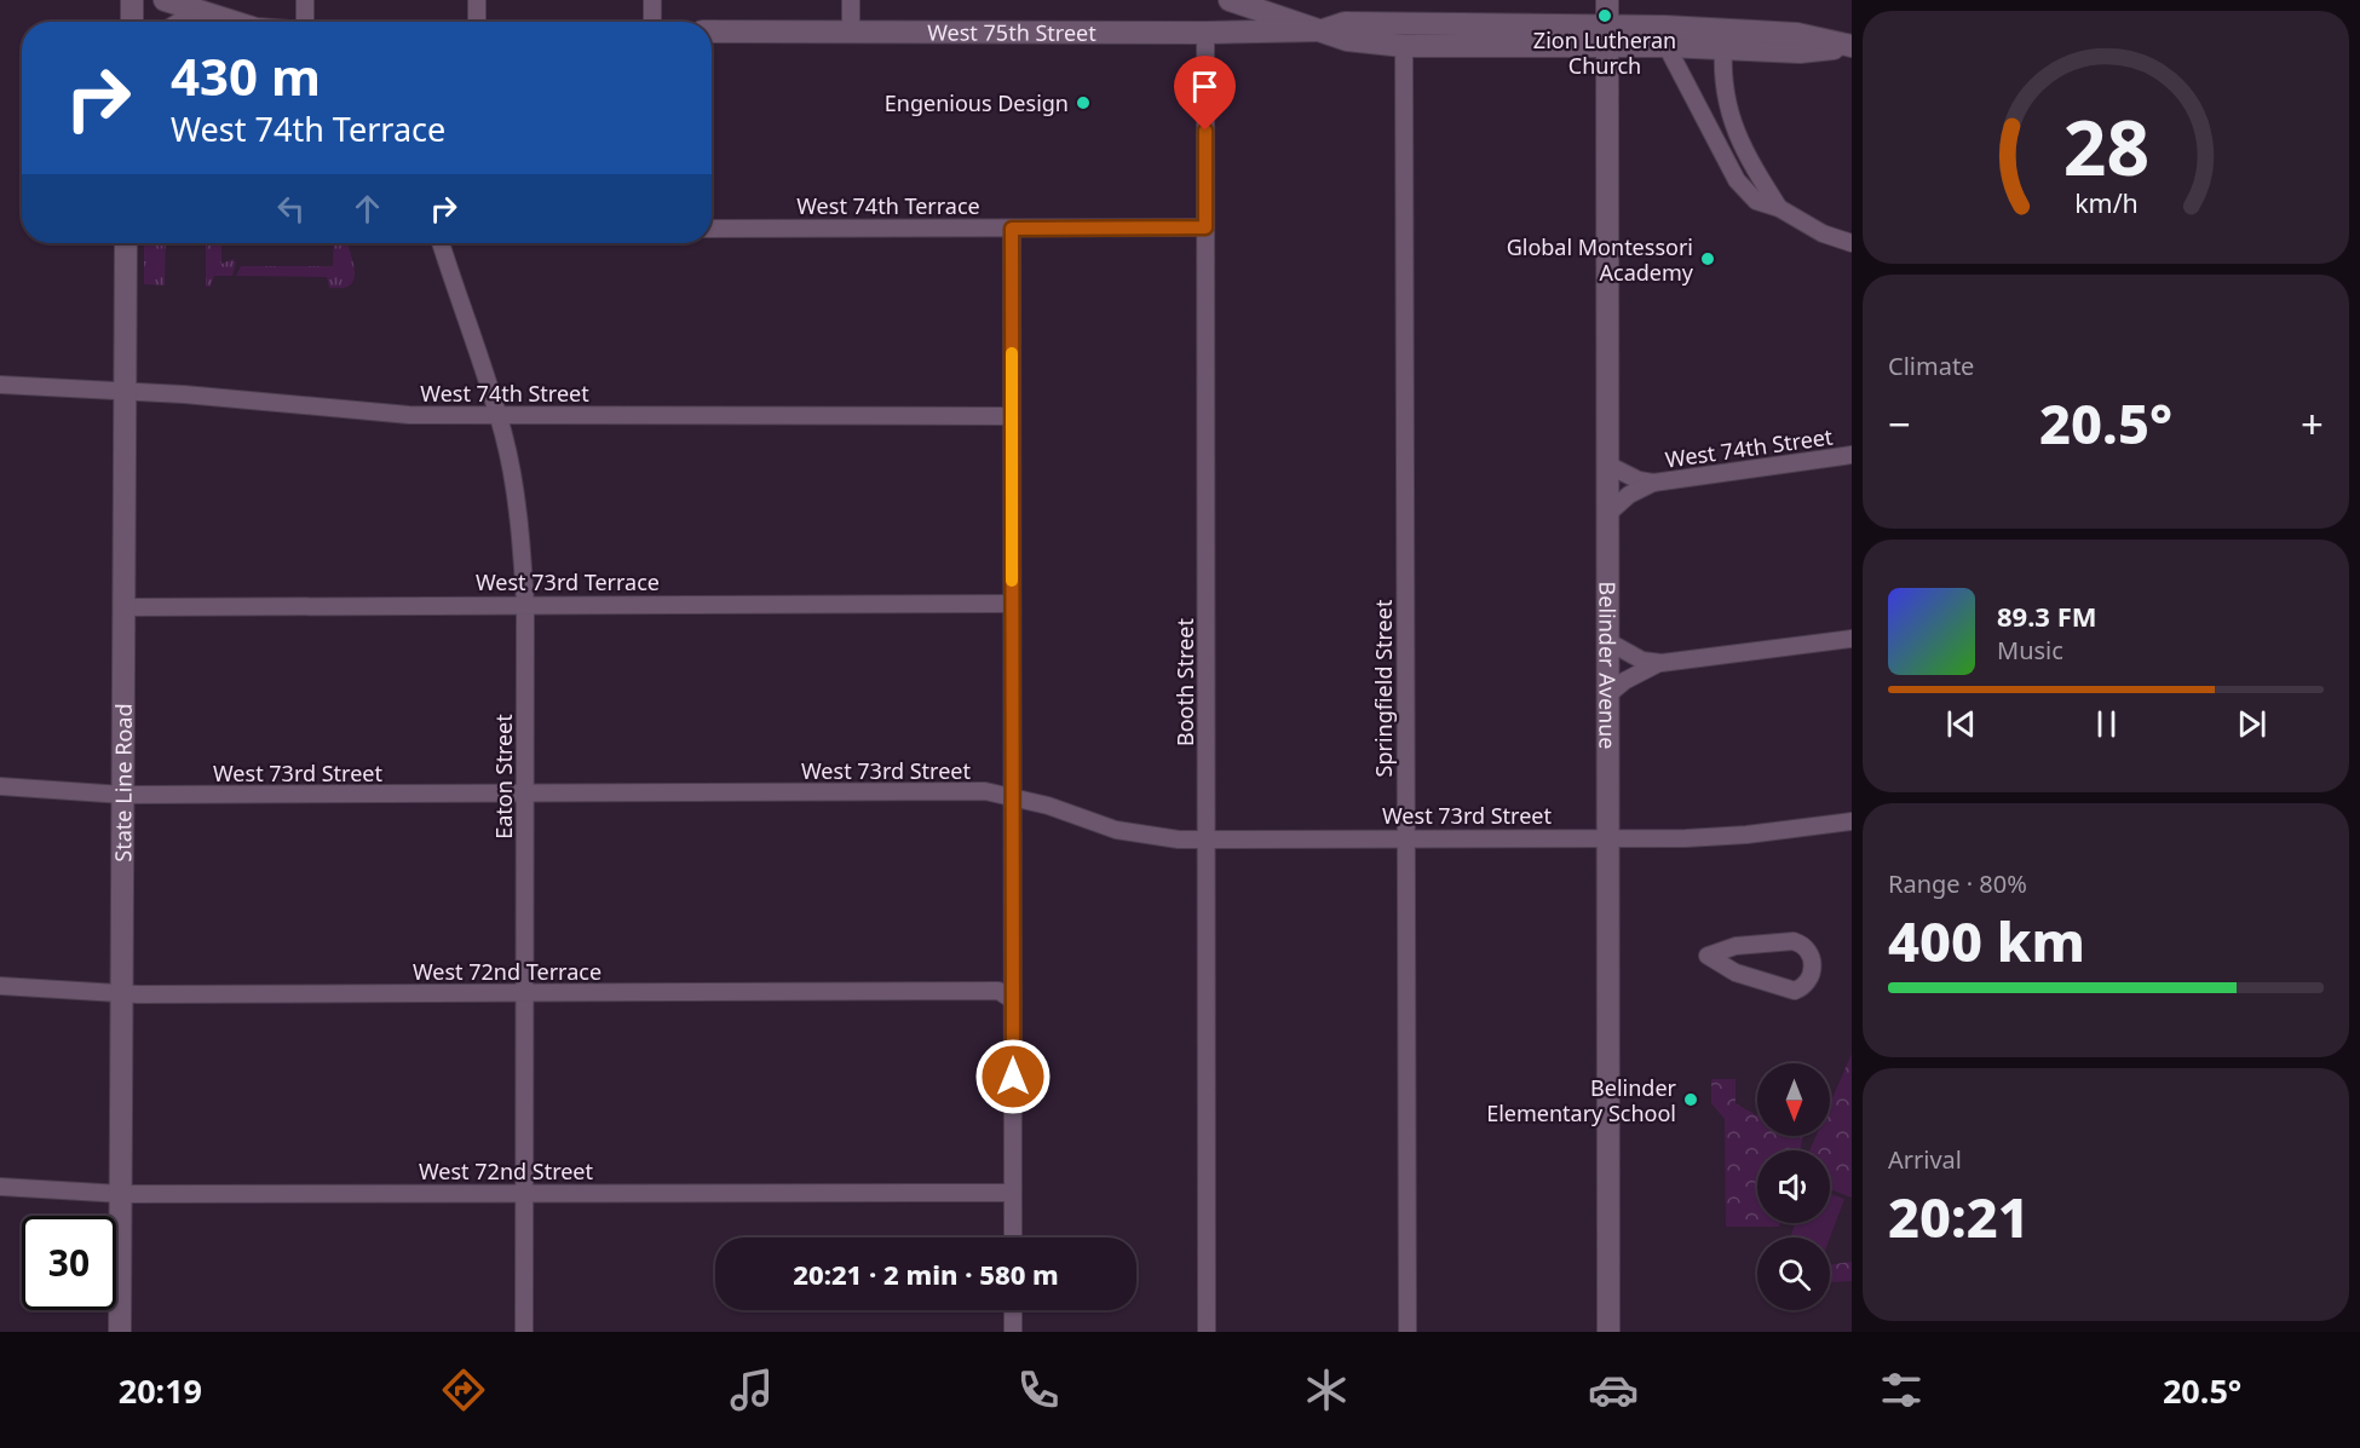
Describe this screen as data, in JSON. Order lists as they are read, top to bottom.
{
  "streets": {
    "main road": ["West 75th Street", "Belinder Avenue", "State Line Road"],
    "street": [
      "West 74th Terrace",
      "West 74th Street",
      "West 73rd Terrace",
      "Booth Street",
      "Springfield Street",
      "West 73rd Street",
      "Eaton Street",
      "West 72nd Terrace",
      "West 72nd Street"
    ]
  },
  "crossings": [
    ["West 75th Street", "Belinder Avenue"],
    ["West 75th Street", "Booth Street"],
    ["West 75th Street", "Springfield Street"],
    ["West 74th Terrace", "Booth Street"],
    ["West 74th Street", "Belinder Avenue"],
    ["West 74th Street", "Eaton Street"],
    ["West 74th Street", "State Line Road"],
    ["West 73rd Terrace", "Eaton Street"],
    ["West 73rd Terrace", "State Line Road"],
    ["Belinder Avenue", "West 73rd Street"],
    ["Booth Street", "West 73rd Street"],
    ["Springfield Street", "West 73rd Street"],
    ["West 73rd Street", "Eaton Street"],
    ["West 73rd Street", "State Line Road"],
    ["Eaton Street", "West 72nd Terrace"],
    ["Eaton Street", "West 72nd Street"],
    ["State Line Road", "West 72nd Terrace"],
    ["State Line Road", "West 72nd Street"]
  ],
  "places": [
    "Zion Lutheran Church",
    "Engenious Design",
    "Global Montessori Academy",
    "Belinder Elementary School"
  ],
  "north": "bottom",
  "page": {
    "turn": ["430 m", "West 74th Terrace"],
    "tile": [
      "Climate",
      ["Range · 80%", "400 km"],
      ["Arrival", "20:21"]
    ],
    "heat": ["−", "20.5°", "+"],
    "song": ["89.3 FM", "Music"],
    "limit": "30",
    "trip": "20:21 · 2 min · 580 m",
    "tabs": ["20:19", "20.5°"],
    "gauge": ["28", "km/h"]
  }
}
